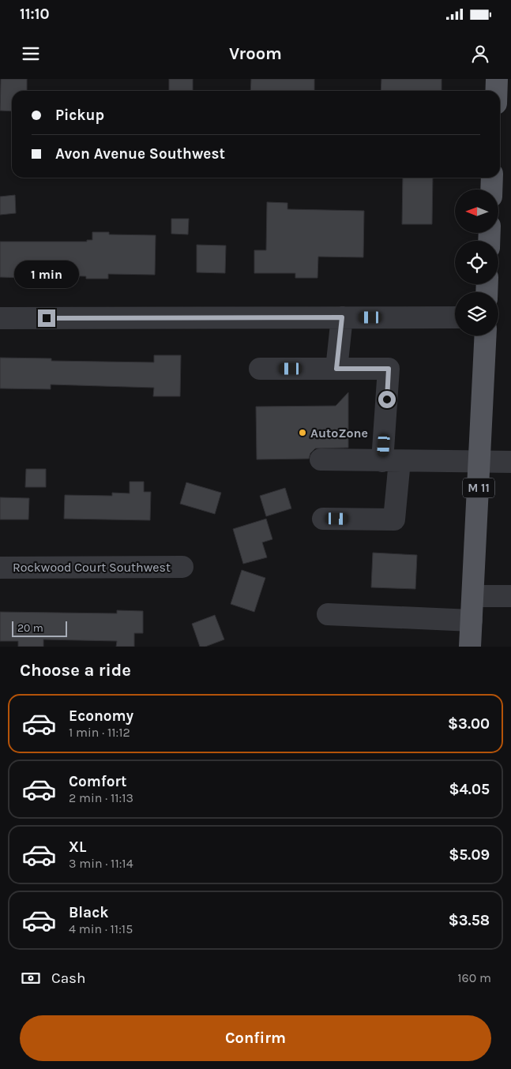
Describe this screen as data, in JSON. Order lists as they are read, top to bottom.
{
  "streets": {
    "main road": ["M 11"],
    "street": ["Rockwood Court Southwest"]
  },
  "places": ["AutoZone"],
  "scale_bar": "20 m",
  "north": "left",
  "page": {
    "status": "11:10",
    "header": "Vroom",
    "banner": ["Pickup", "Avon Avenue Southwest"],
    "bubble": "1 min",
    "scale": "20 m",
    "heading": "Choose a ride",
    "list": [
      {
        "name": "Economy",
        "note": "1 min · 11:12",
        "value": "$3.00"
      },
      {
        "name": "Comfort",
        "note": "2 min · 11:13",
        "value": "$4.05"
      },
      {
        "name": "XL",
        "note": "3 min · 11:14",
        "value": "$5.09"
      },
      {
        "name": "Black",
        "note": "4 min · 11:15",
        "value": "$3.58"
      }
    ],
    "pay": ["Cash", "160 m"],
    "buttons": "Confirm"
  }
}
